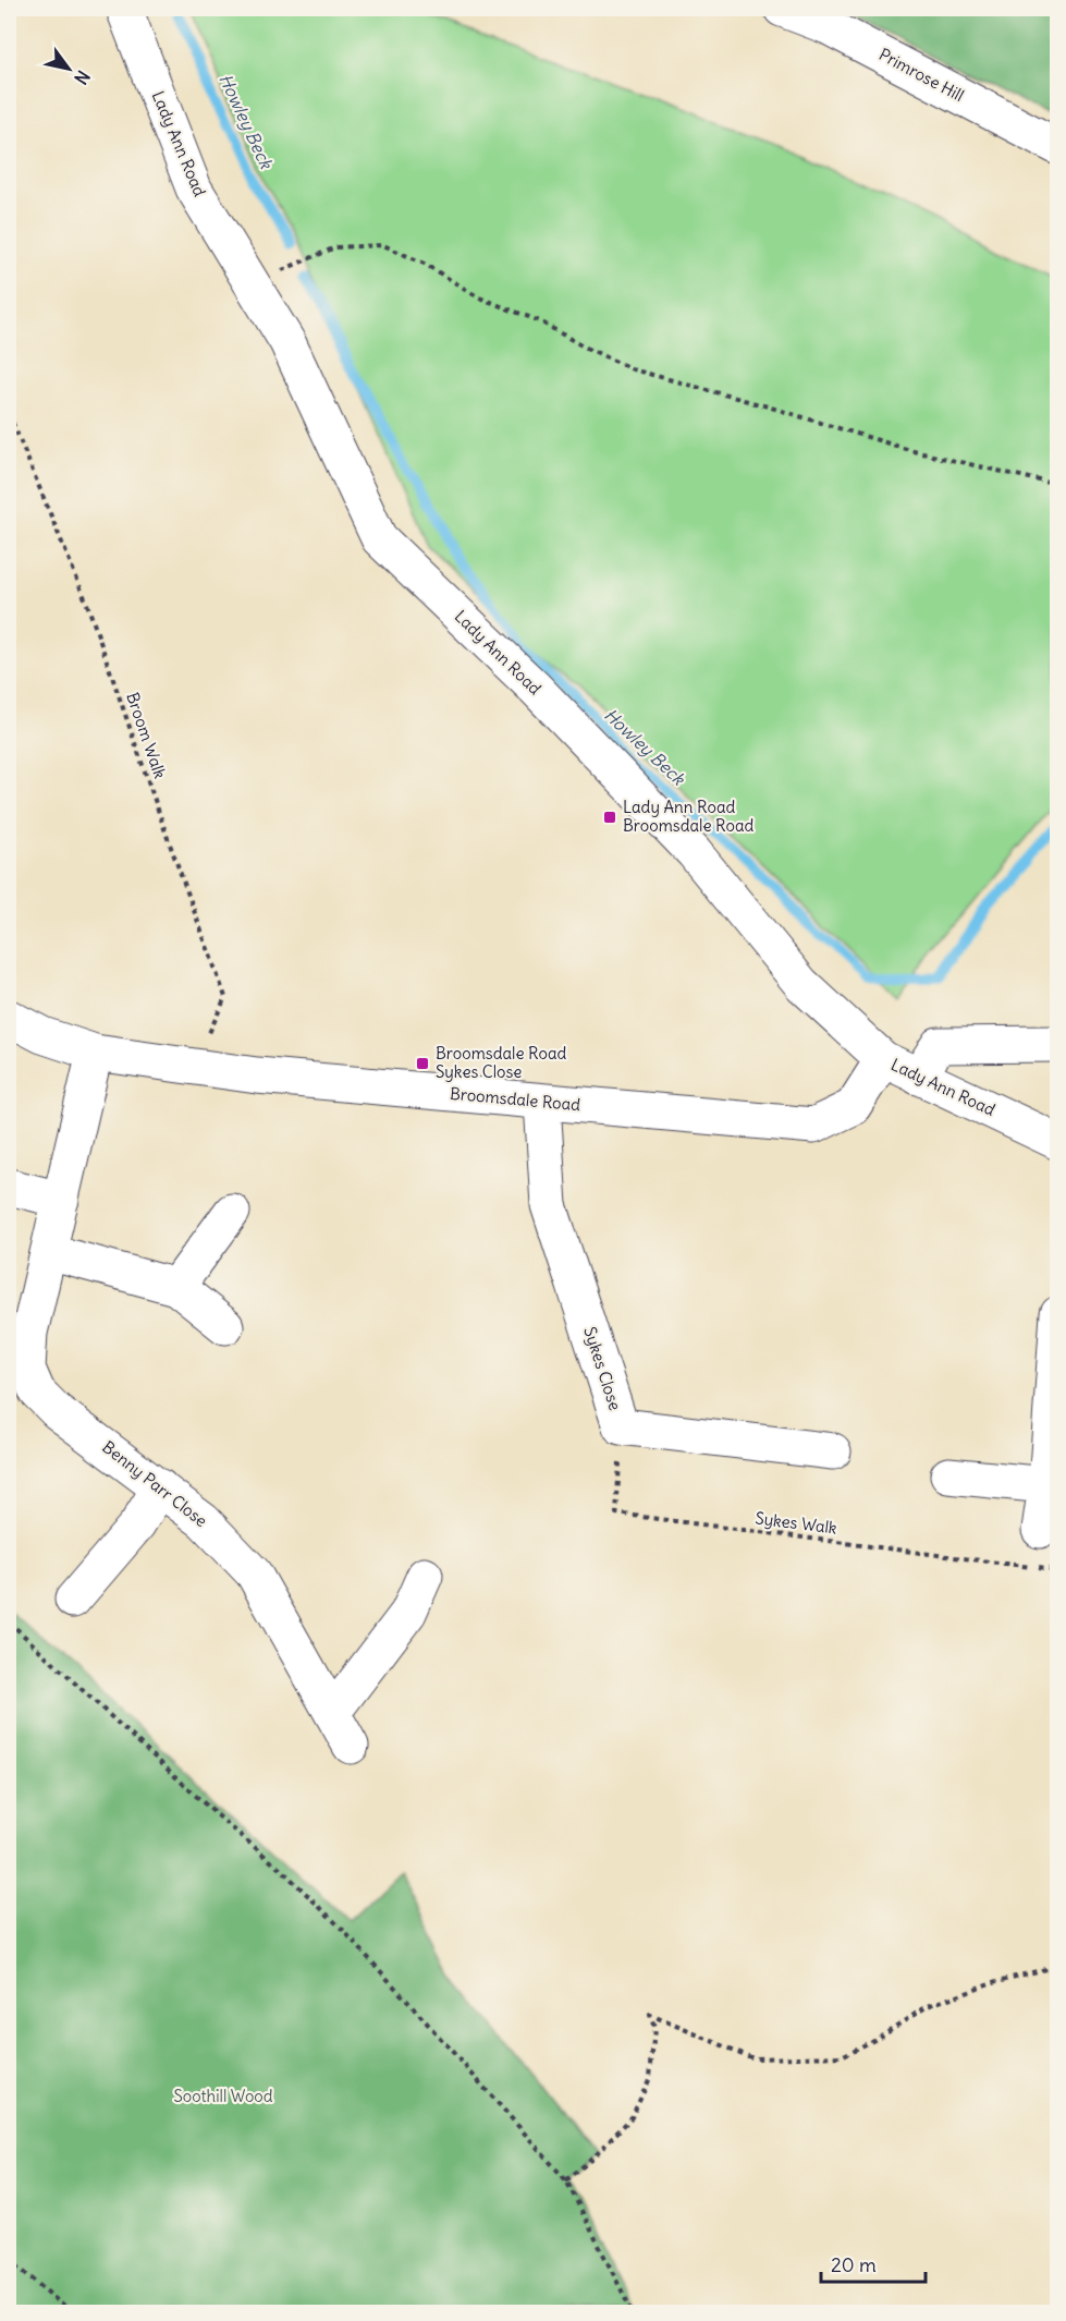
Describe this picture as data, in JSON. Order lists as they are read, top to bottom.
{
  "streets": {
    "street": [
      "Primrose Hill",
      "Lady Ann Road",
      "Broomsdale Road",
      "Sykes Close",
      "Benny Parr Close"
    ],
    "path": ["Broom Walk", "Sykes Walk"]
  },
  "crossings": [
    ["Lady Ann Road", "Broomsdale Road"],
    ["Broom Walk", "Broomsdale Road"],
    ["Broomsdale Road", "Sykes Close"],
    ["Broomsdale Road", "Benny Parr Close"],
    ["Sykes Close", "Sykes Walk"]
  ],
  "water": ["Howley Beck"],
  "parks": ["Soothill Wood"],
  "places": {
    "transit": ["Lady Ann Road Broomsdale Road", "Broomsdale Road Sykes Close"]
  },
  "scale_bar": "20 m",
  "north": "bottom right"
}
